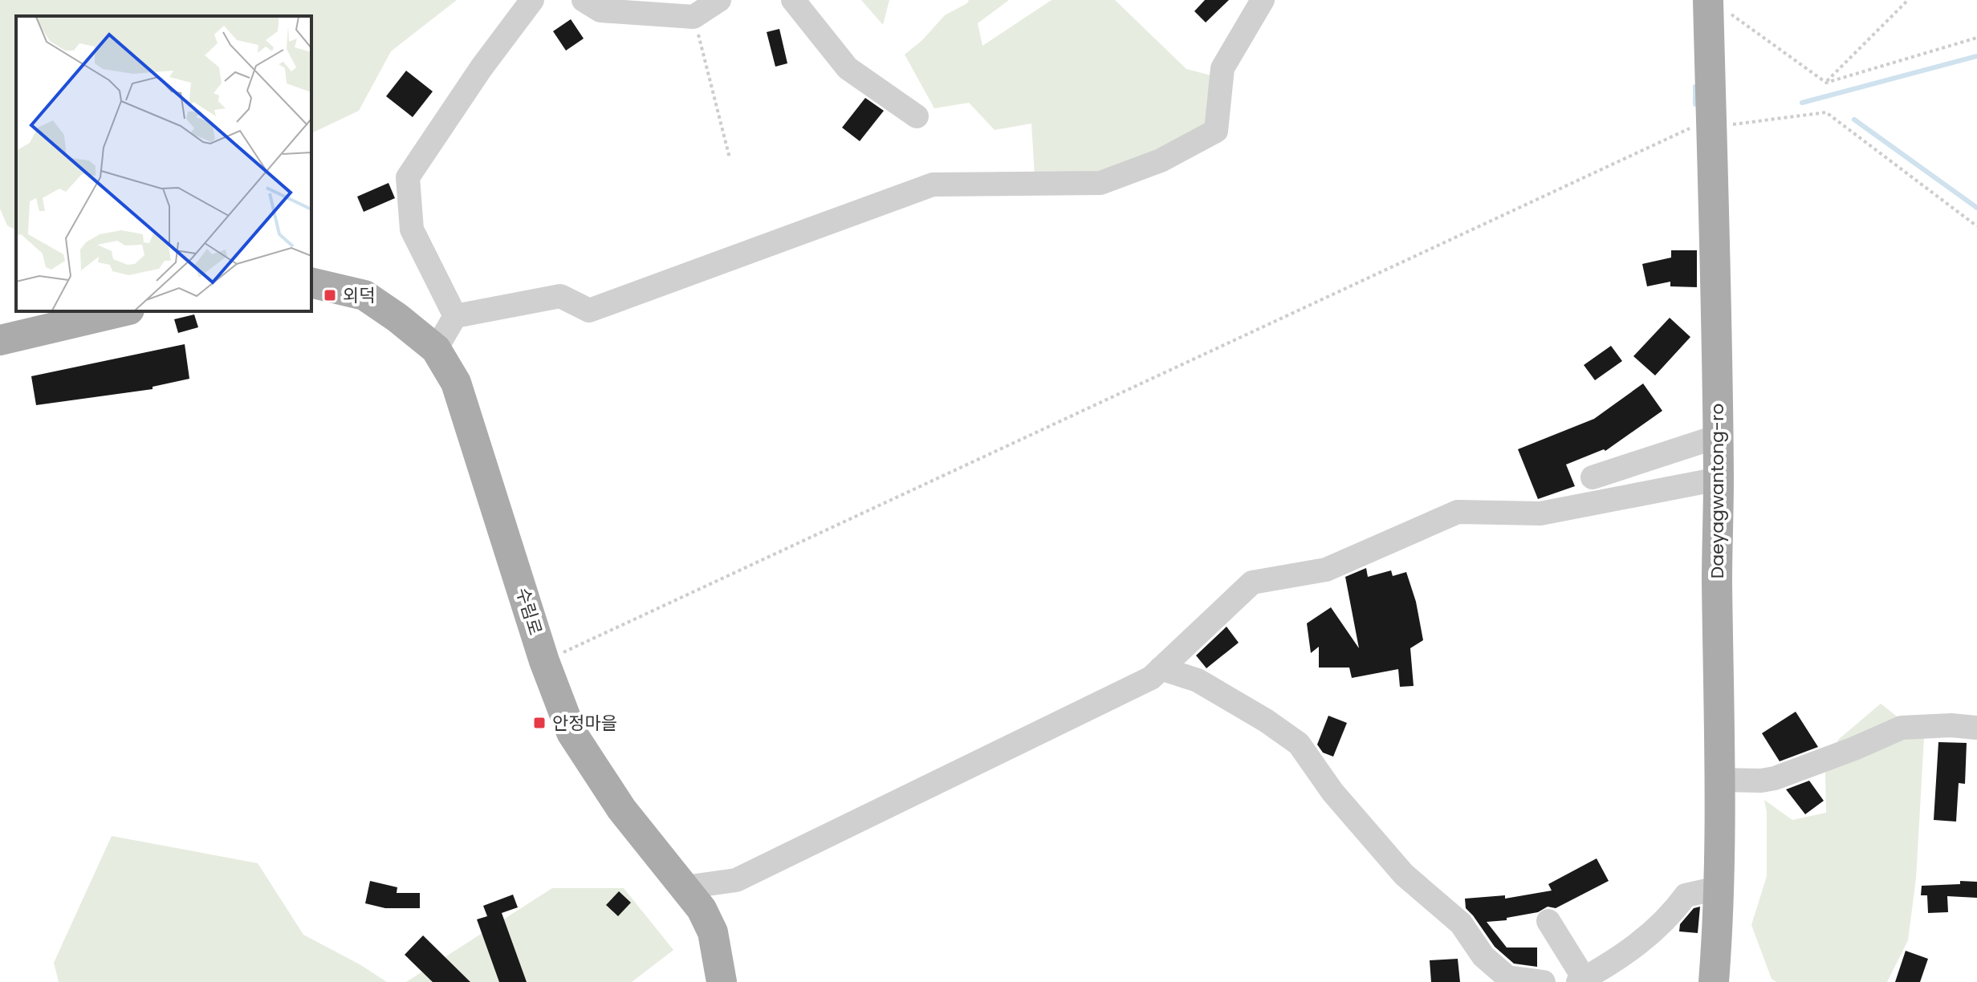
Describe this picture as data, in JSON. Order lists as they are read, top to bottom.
{
  "streets": {
    "main road": ["Daeyagwantong-ro", "수림로"]
  },
  "places": {
    "transit": ["외덕", "안정마을"]
  }
}
